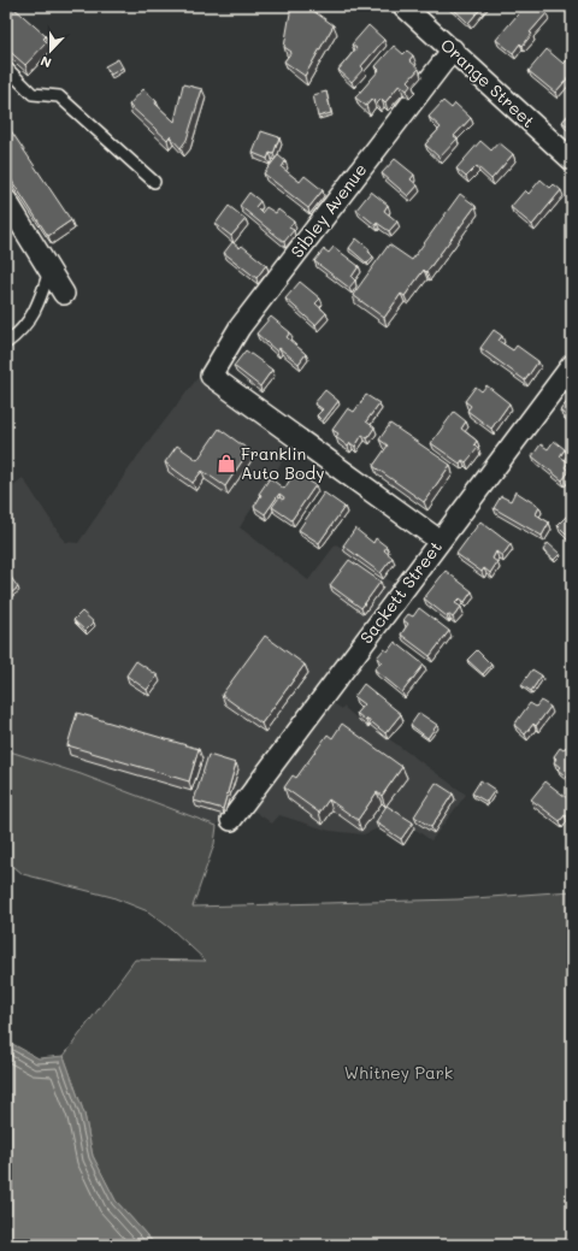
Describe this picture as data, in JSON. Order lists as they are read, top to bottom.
{
  "streets": {
    "street": ["Orange Street", "Sibley Avenue", "Sackett Street"]
  },
  "crossings": [
    ["Orange Street", "Sibley Avenue"],
    ["Sibley Avenue", "Sackett Street"]
  ],
  "parks": ["Whitney Park"],
  "places": {
    "shop": ["Franklin Auto Body"]
  },
  "north": "bottom"
}
